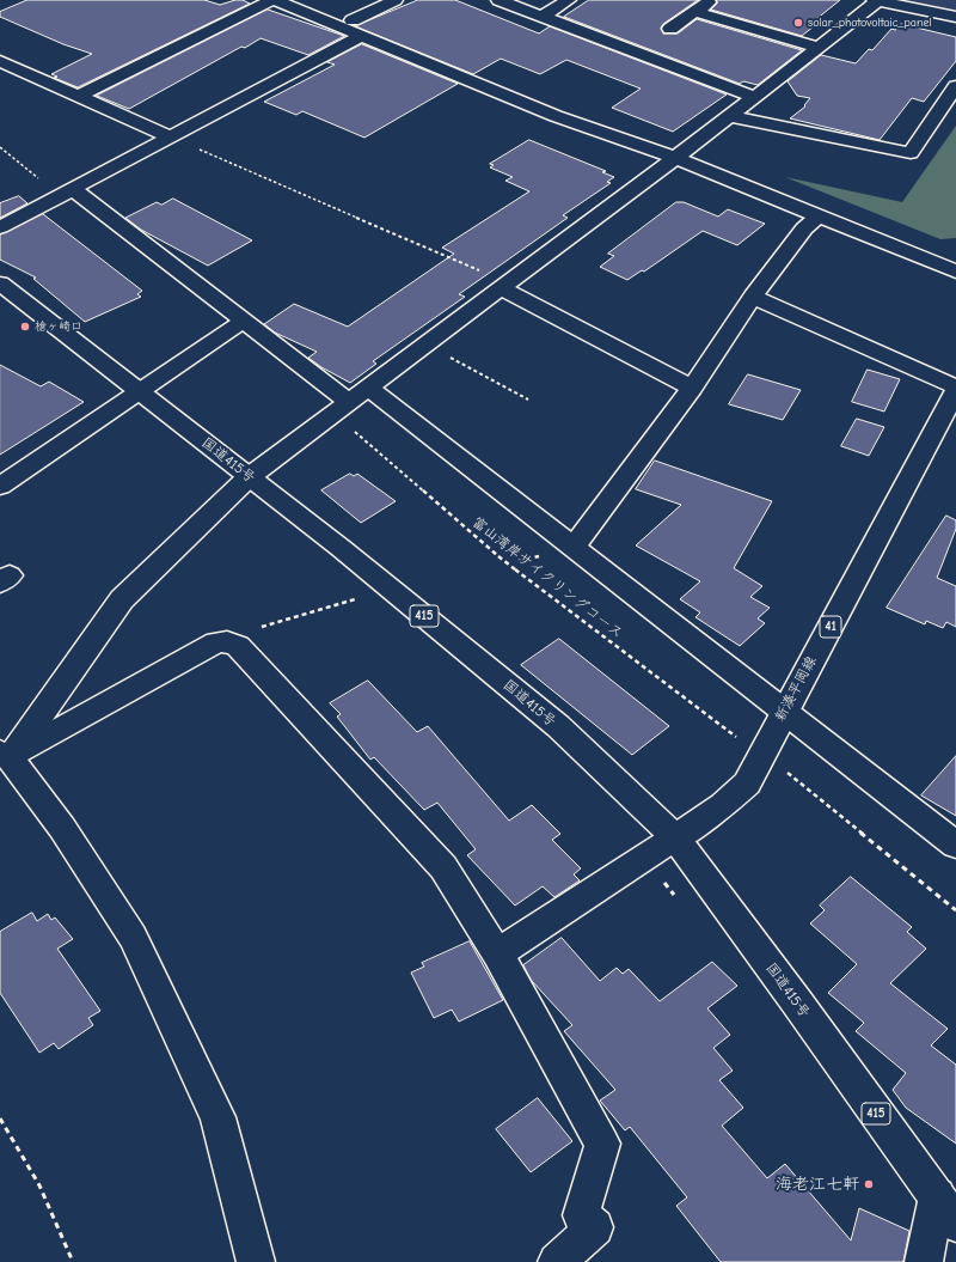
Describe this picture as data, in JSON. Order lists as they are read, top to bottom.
{
  "streets": {
    "main road": [
      "国道415号",
      "415",
      "41",
      "新湊平岡線"
    ],
    "path": ["富山湾岸サイクリングコース"]
  },
  "crossings": [
    ["国道415号", "新湊平岡線"]
  ],
  "places": ["solar_photovoltaic_panel", "槍ヶ崎口", "海老江七軒"]
}
